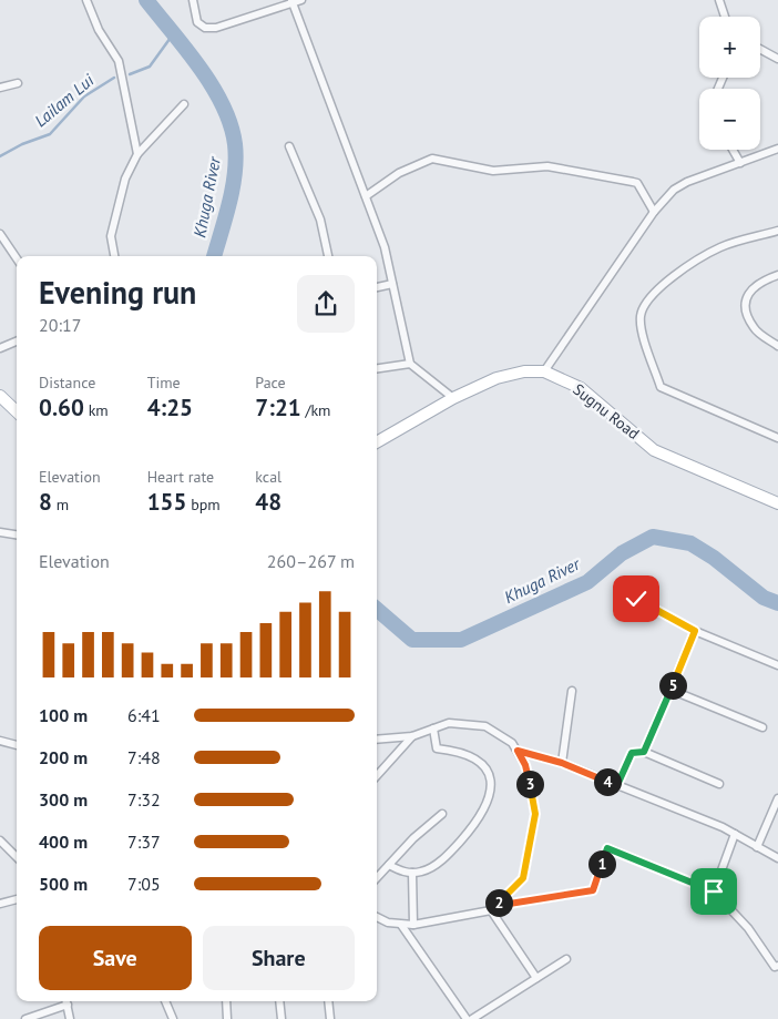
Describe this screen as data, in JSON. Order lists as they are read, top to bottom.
{
  "streets": {
    "main road": ["Sugnu Road"]
  },
  "water": ["Lailam Lui", "Khuga River"],
  "page": {
    "map_buttons": ["+", "−"],
    "heading": ["Evening run", "20:17"],
    "stats": [
      ["Distance", "0.60 km"],
      ["Time", "4:25"],
      ["Pace", "7:21 /km"],
      ["Elevation", "8 m"],
      ["Heart rate", "155 bpm"],
      ["kcal", "48"]
    ],
    "chart": ["Elevation", "260–267 m"],
    "pins": [
      "5",
      "4",
      "3",
      "1",
      "2"
    ],
    "list": [
      {
        "name": "100 m",
        "note": "6:41"
      },
      {
        "name": "200 m",
        "note": "7:48"
      },
      {
        "name": "300 m",
        "note": "7:32"
      },
      {
        "name": "400 m",
        "note": "7:37"
      },
      {
        "name": "500 m",
        "note": "7:05"
      }
    ],
    "buttons": ["Save", "Share"]
  }
}
